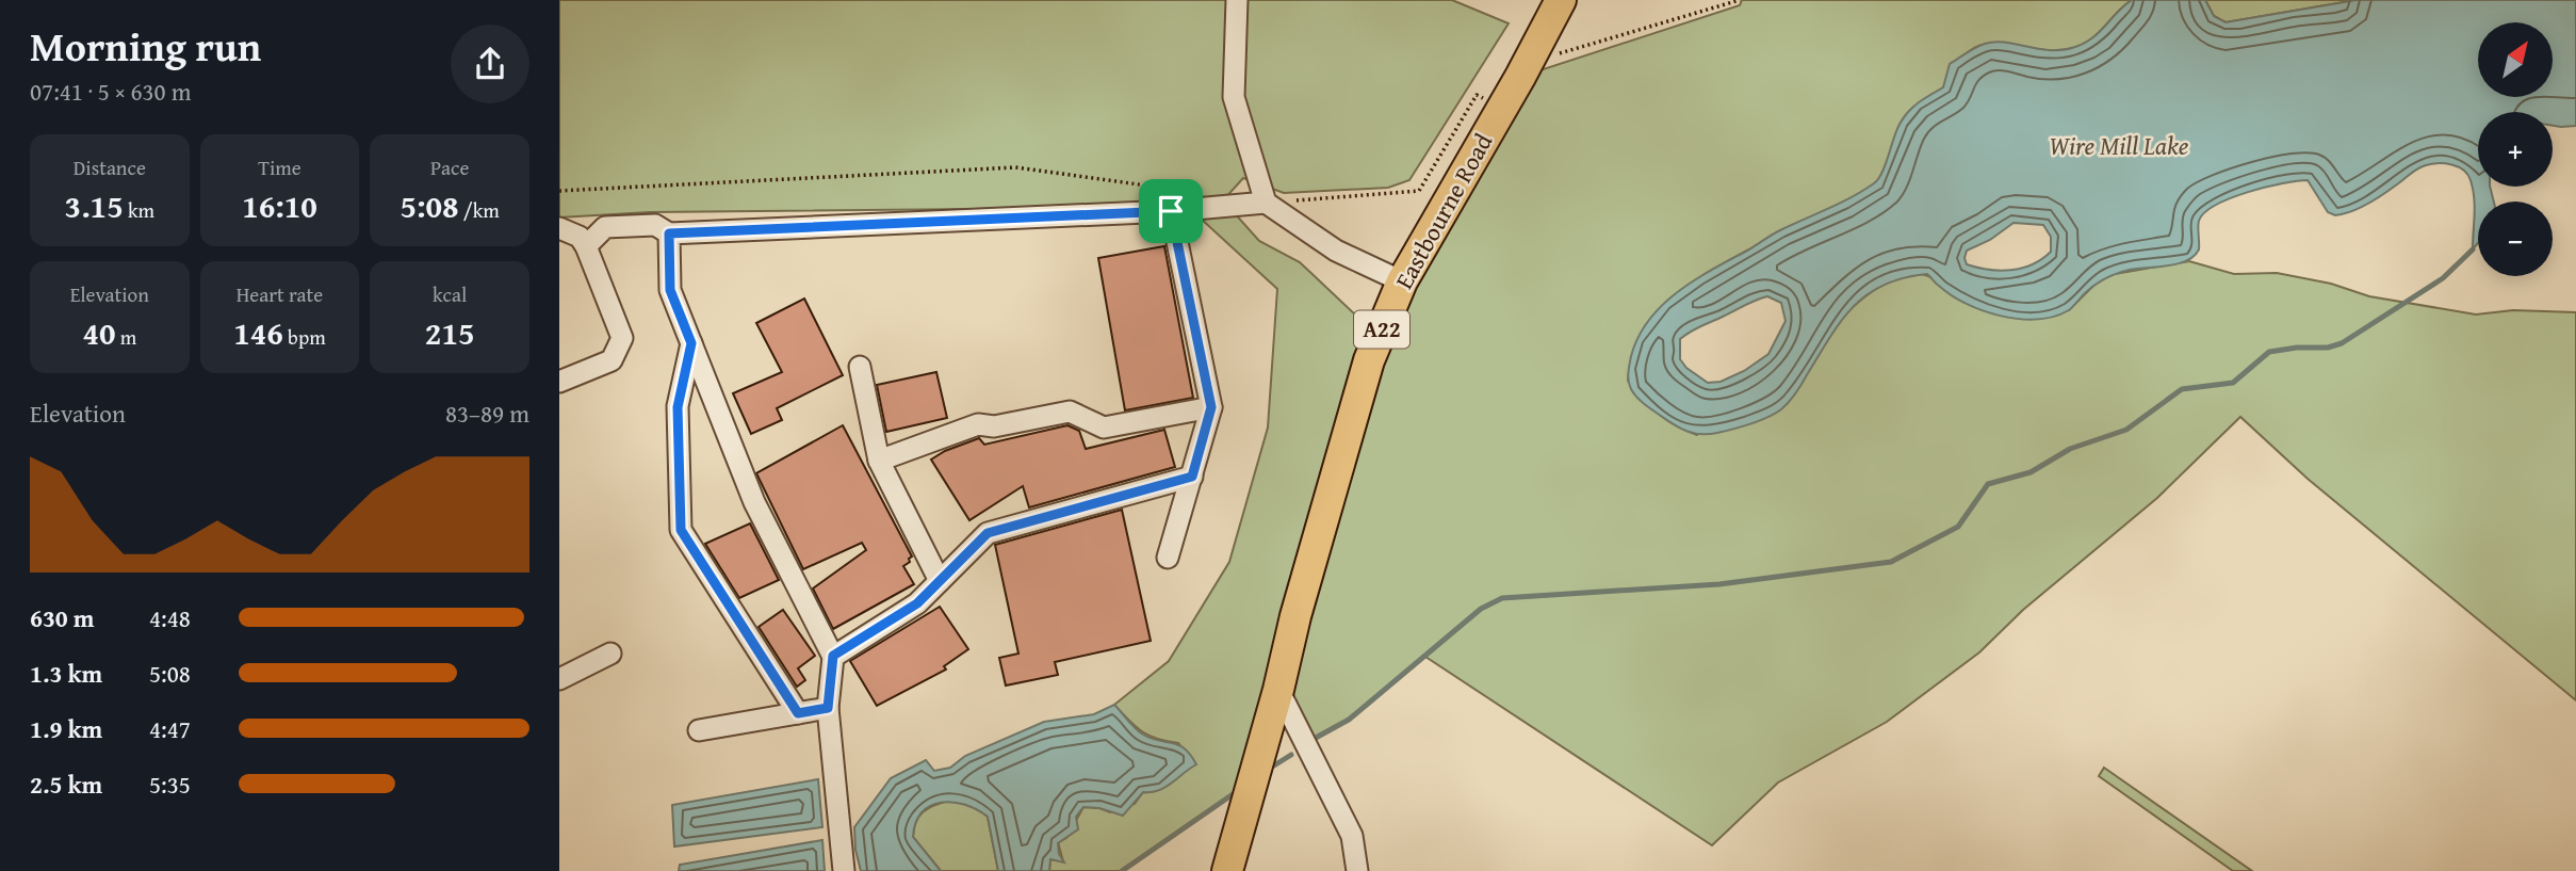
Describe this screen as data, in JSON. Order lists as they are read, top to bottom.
{
  "streets": {
    "highway": ["Eastbourne Road", "A22"]
  },
  "crossings": [
    ["Eastbourne Road", "A22"]
  ],
  "water": ["Wire Mill Lake"],
  "north": "top right",
  "page": {
    "heading": ["Morning run", "07:41 · 5 × 630 m"],
    "map_buttons": ["+", "−"],
    "stats": [
      ["Distance", "3.15 km"],
      ["Time", "16:10"],
      ["Pace", "5:08 /km"],
      ["Elevation", "40 m"],
      ["Heart rate", "146 bpm"],
      ["kcal", "215"]
    ],
    "chart": ["Elevation", "83–89 m"],
    "list": [
      {
        "name": "630 m",
        "note": "4:48"
      },
      {
        "name": "1.3 km",
        "note": "5:08"
      },
      {
        "name": "1.9 km",
        "note": "4:47"
      },
      {
        "name": "2.5 km",
        "note": "5:35"
      }
    ]
  }
}
